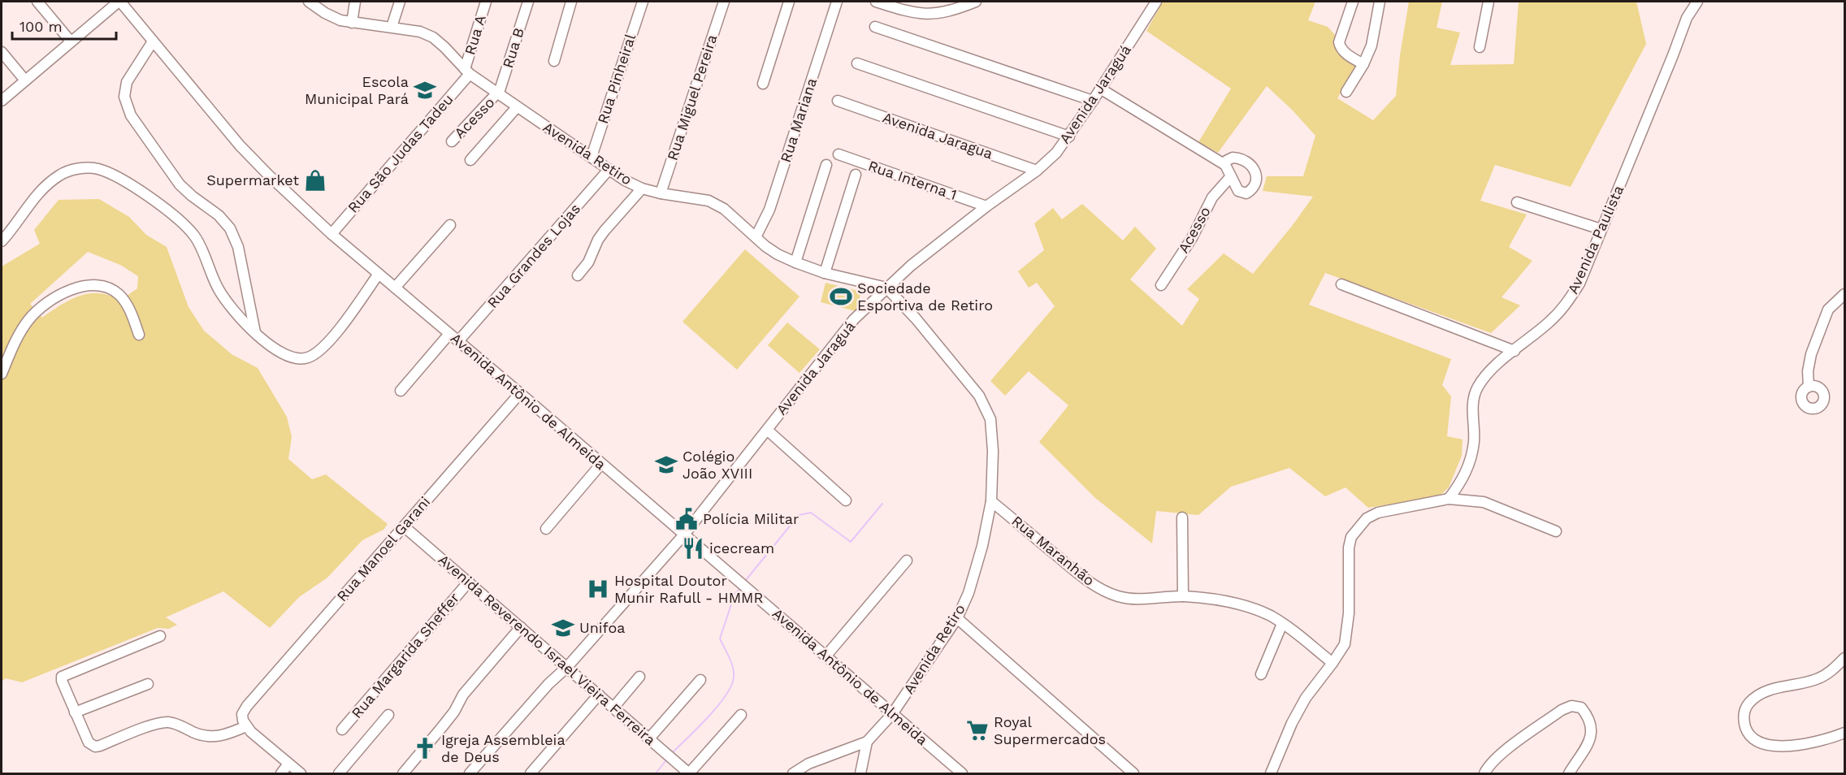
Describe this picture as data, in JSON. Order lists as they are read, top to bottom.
{
  "streets": {
    "street": [
      "Rua A",
      "Rua B",
      "Rua Pinheiral",
      "Avenida Jaraguá",
      "Rua Miguel Pereira",
      "Acesso",
      "Rua Mariana",
      "Avenida Jaragua",
      "Rua São Judas Tadeu",
      "Avenida Retiro",
      "Rua Interna 1",
      "Avenida Paulista",
      "Rua Grandes Lojas",
      "Avenida Antônio de Almeida",
      "Rua Manoel Garani",
      "Rua Maranhão",
      "Avenida Reverendo Israel Vieira Ferreira",
      "Rua Margarida Sheffer"
    ]
  },
  "crossings": [
    ["Rua A", "Rua São Judas Tadeu"],
    ["Rua A", "Avenida Retiro"],
    ["Rua B", "Acesso"],
    ["Rua B", "Avenida Retiro"],
    ["Rua Pinheiral", "Avenida Retiro"],
    ["Avenida Jaraguá", "Avenida Jaragua"],
    ["Avenida Jaraguá", "Avenida Retiro"],
    ["Avenida Jaraguá", "Rua Interna 1"],
    ["Avenida Jaraguá", "Avenida Antônio de Almeida"],
    ["Avenida Jaraguá", "Avenida Reverendo Israel Vieira Ferreira"],
    ["Rua Miguel Pereira", "Avenida Retiro"],
    ["Acesso", "Avenida Retiro"],
    ["Rua Mariana", "Avenida Retiro"],
    ["Rua São Judas Tadeu", "Avenida Retiro"],
    ["Rua São Judas Tadeu", "Avenida Antônio de Almeida"],
    ["Avenida Retiro", "Rua Grandes Lojas"],
    ["Avenida Retiro", "Avenida Antônio de Almeida"],
    ["Avenida Retiro", "Rua Maranhão"],
    ["Rua Grandes Lojas", "Avenida Antônio de Almeida"],
    ["Avenida Antônio de Almeida", "Rua Manoel Garani"],
    ["Rua Manoel Garani", "Avenida Reverendo Israel Vieira Ferreira"],
    ["Avenida Reverendo Israel Vieira Ferreira", "Rua Margarida Sheffer"]
  ],
  "places": {
    "school or university": ["Escola Municipal Pará", "Colégio João XVIII", "Unifoa"],
    "shop": ["Supermarket"],
    "sports": ["Sociedade Esportiva de Retiro"],
    "public building": ["Polícia Militar"],
    "restaurant": ["icecream"],
    "hospital": ["Hospital Doutor Munir Rafull - HMMR"],
    "supermarket": ["Royal Supermercados"],
    "church": ["Igreja Assembleia de Deus"]
  },
  "scale_bar": "100 m"
}
